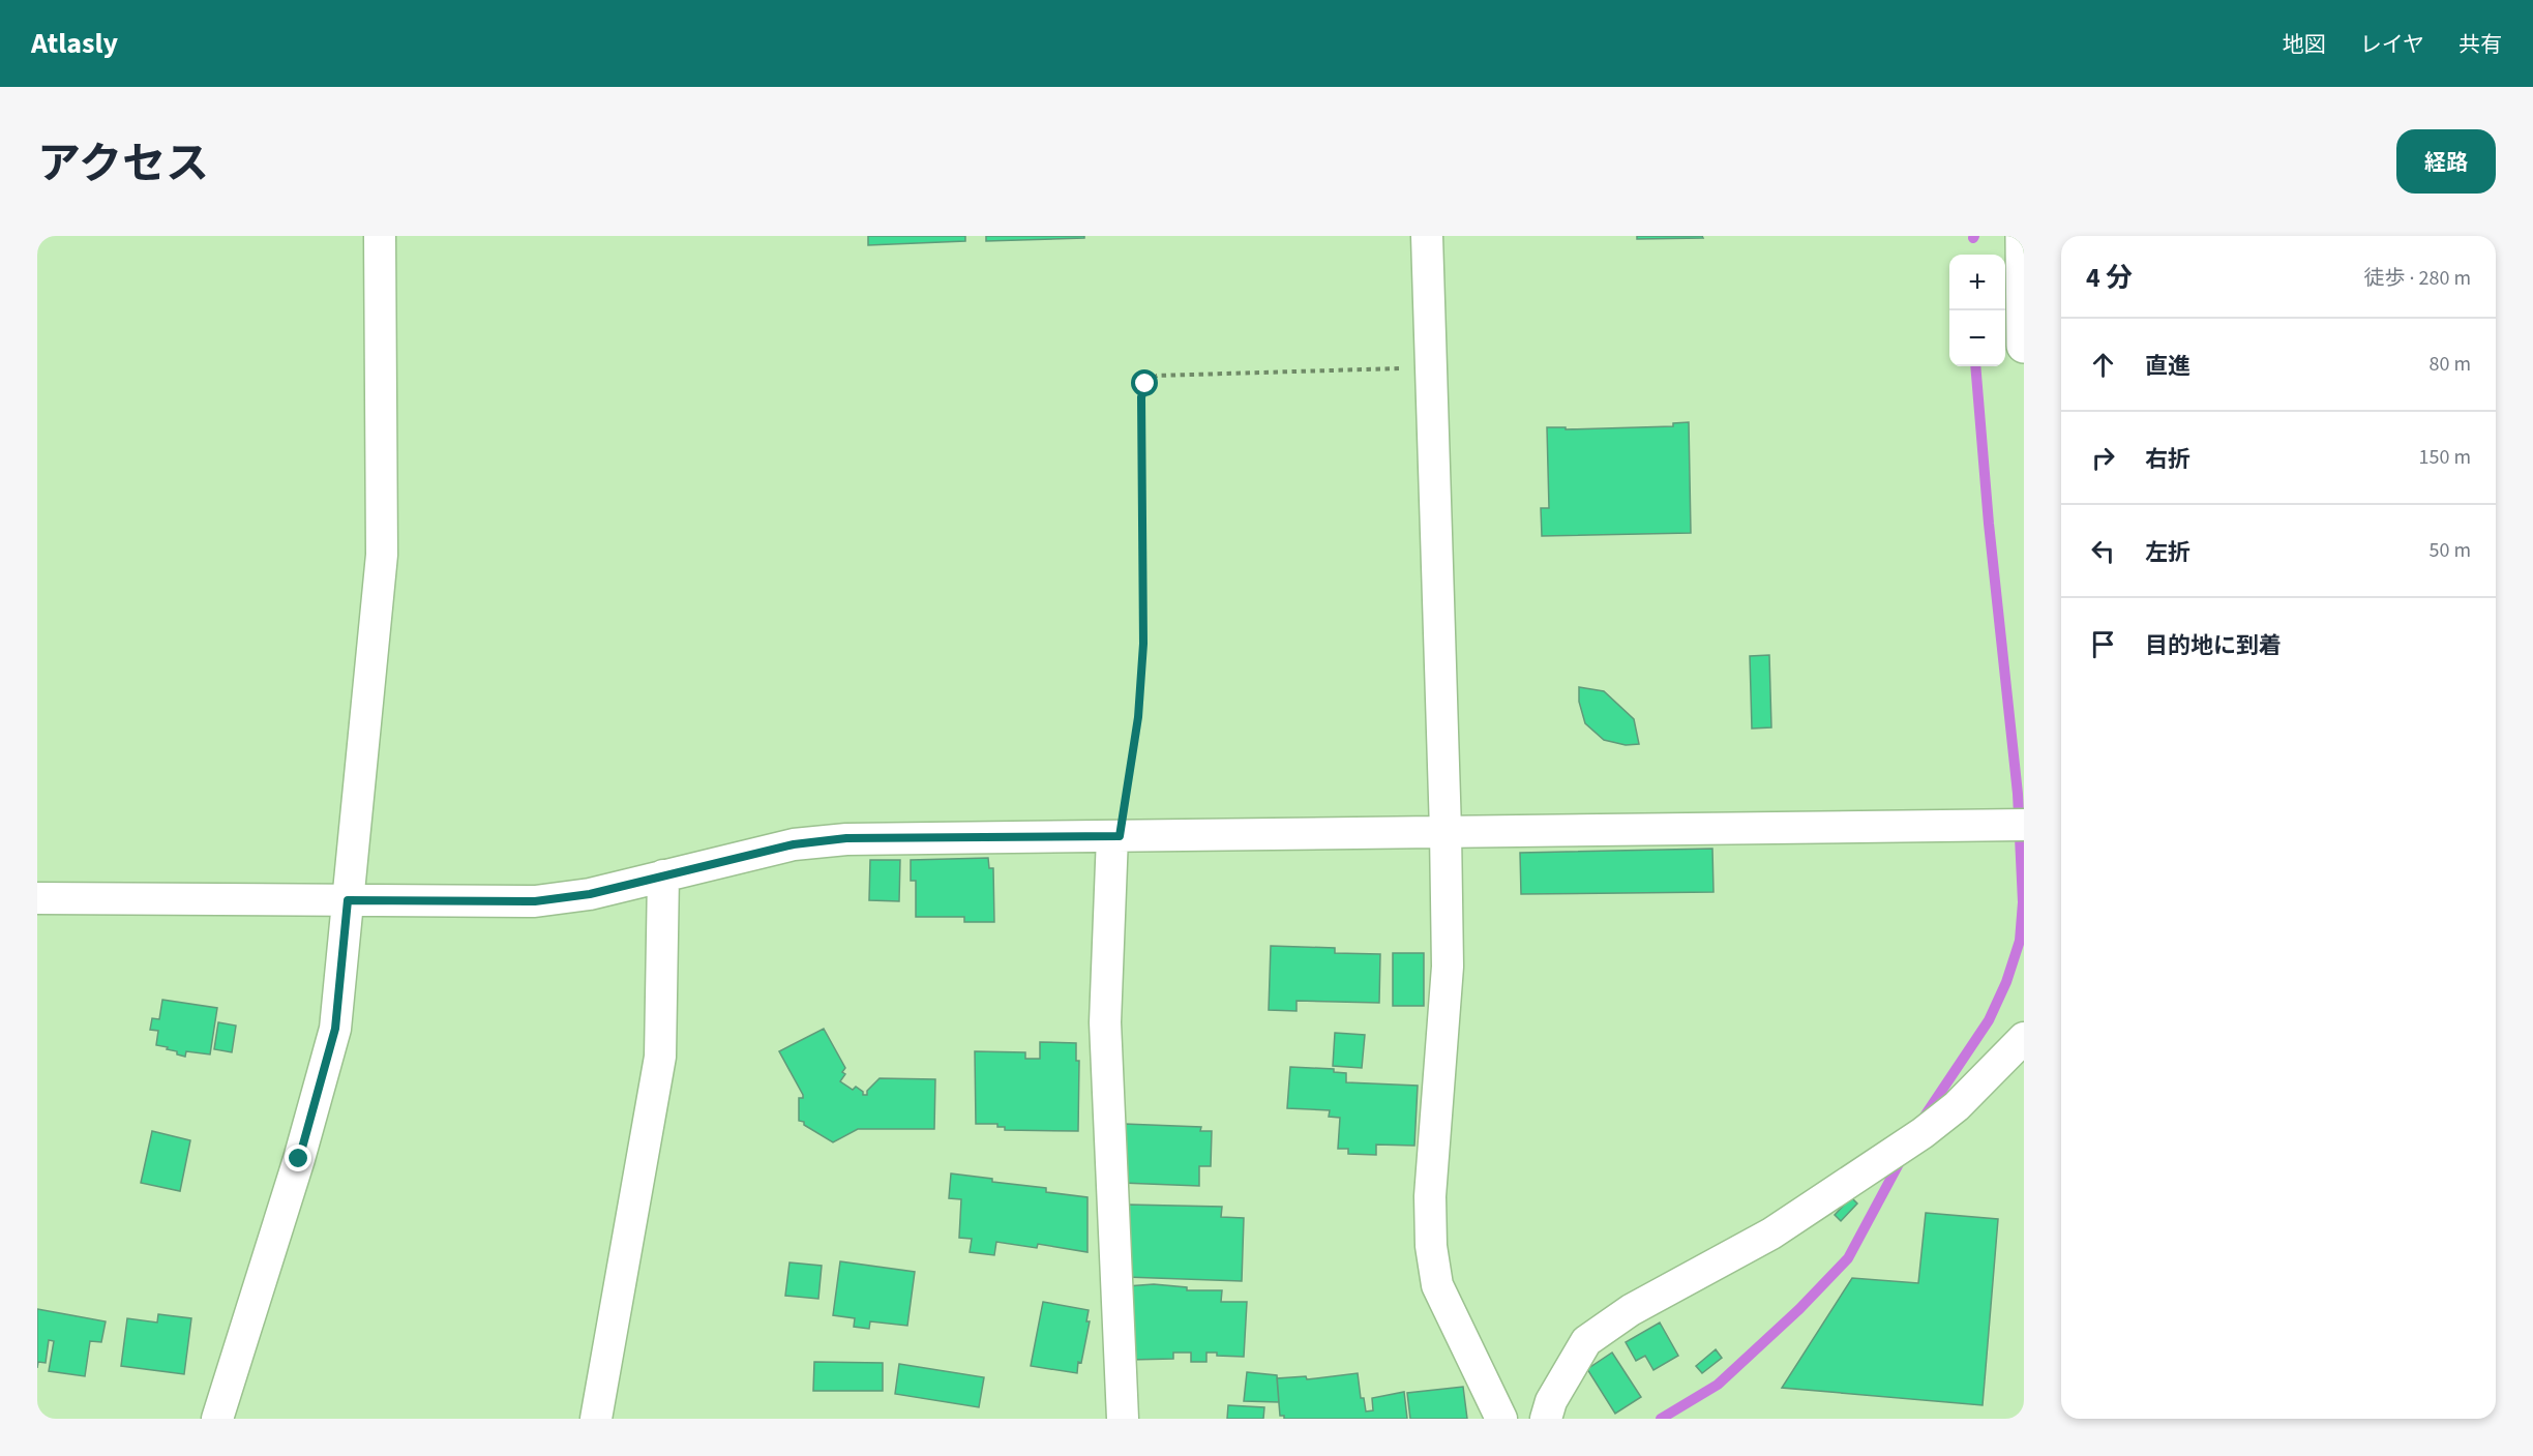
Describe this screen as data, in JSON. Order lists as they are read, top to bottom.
{
  "page": {
    "header": "Atlasly",
    "nav": ["地図", "レイヤ", "共有"],
    "title": "アクセス",
    "buttons": "経路",
    "heading": ["4 分", "徒歩 · 280 m"],
    "map_buttons": ["+", "−"],
    "list": [
      ["直進", "80 m"],
      ["右折", "150 m"],
      ["左折", "50 m"],
      "目的地に到着"
    ]
  }
}
